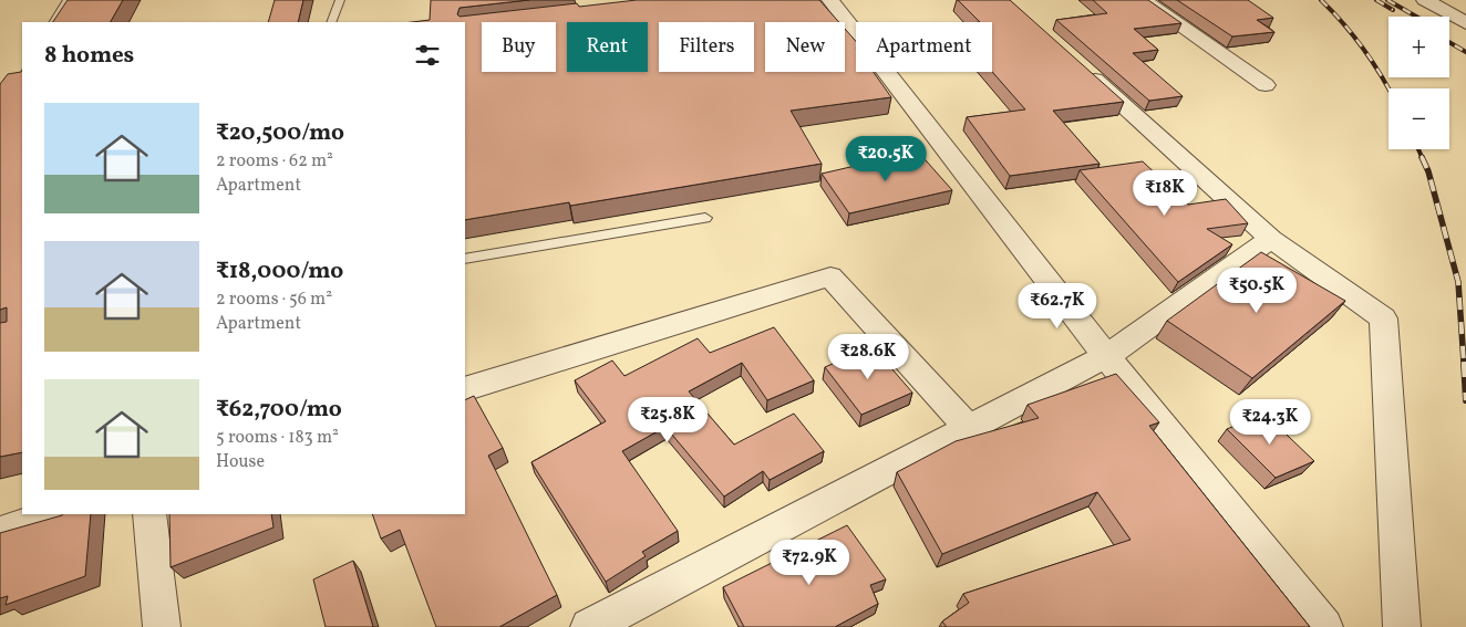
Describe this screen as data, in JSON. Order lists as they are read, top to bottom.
{
  "page": {
    "map_buttons": ["+", "−"],
    "chip": [
      "Buy",
      "Rent",
      "Filters",
      "New",
      "Apartment"
    ],
    "heading": "8 homes",
    "list": [
      {
        "name": "₹20,500/mo",
        "note": "2 rooms · 62 m² · Apartment"
      },
      {
        "name": "₹18,000/mo",
        "note": "2 rooms · 56 m² · Apartment"
      },
      {
        "name": "₹62,700/mo",
        "note": "5 rooms · 183 m² · House"
      }
    ],
    "price": [
      "₹20.5K",
      "₹18K",
      "₹50.5K",
      "₹62.7K",
      "₹28.6K",
      "₹25.8K",
      "₹24.3K",
      "₹72.9K"
    ]
  }
}
